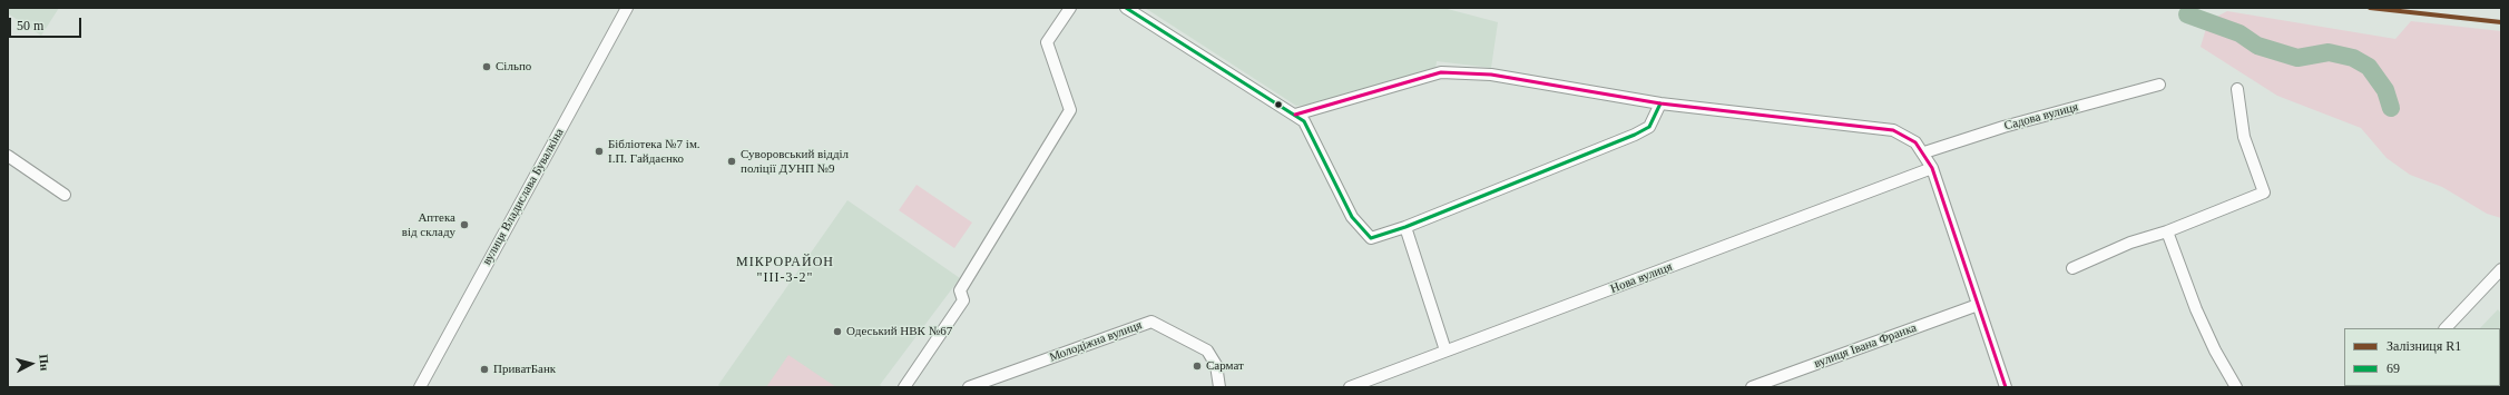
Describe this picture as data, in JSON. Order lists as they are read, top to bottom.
{
  "streets": {
    "street": [
      "Садова вулиця",
      "вулиця Владислава Бувалкіна",
      "Нова вулиця",
      "Молодіжна вулиця",
      "вулиця Івана Франка"
    ]
  },
  "districts": ["МІКРОРАЙОН \"ІІІ-3-2\""],
  "places": [
    "Сільпо",
    "Бібліотека №7 ім. І.П. Гайдаєнко",
    "Суворовський відділ поліції ДУНП №9",
    "Аптека від складу",
    "Одеський НВК №67",
    "Сармат",
    "ПриватБанк"
  ],
  "lines": ["rail line R1", "transit line 69"],
  "legend": ["Залізниця R1", "69"],
  "scale_bar": "50 m",
  "north": "right"
}
